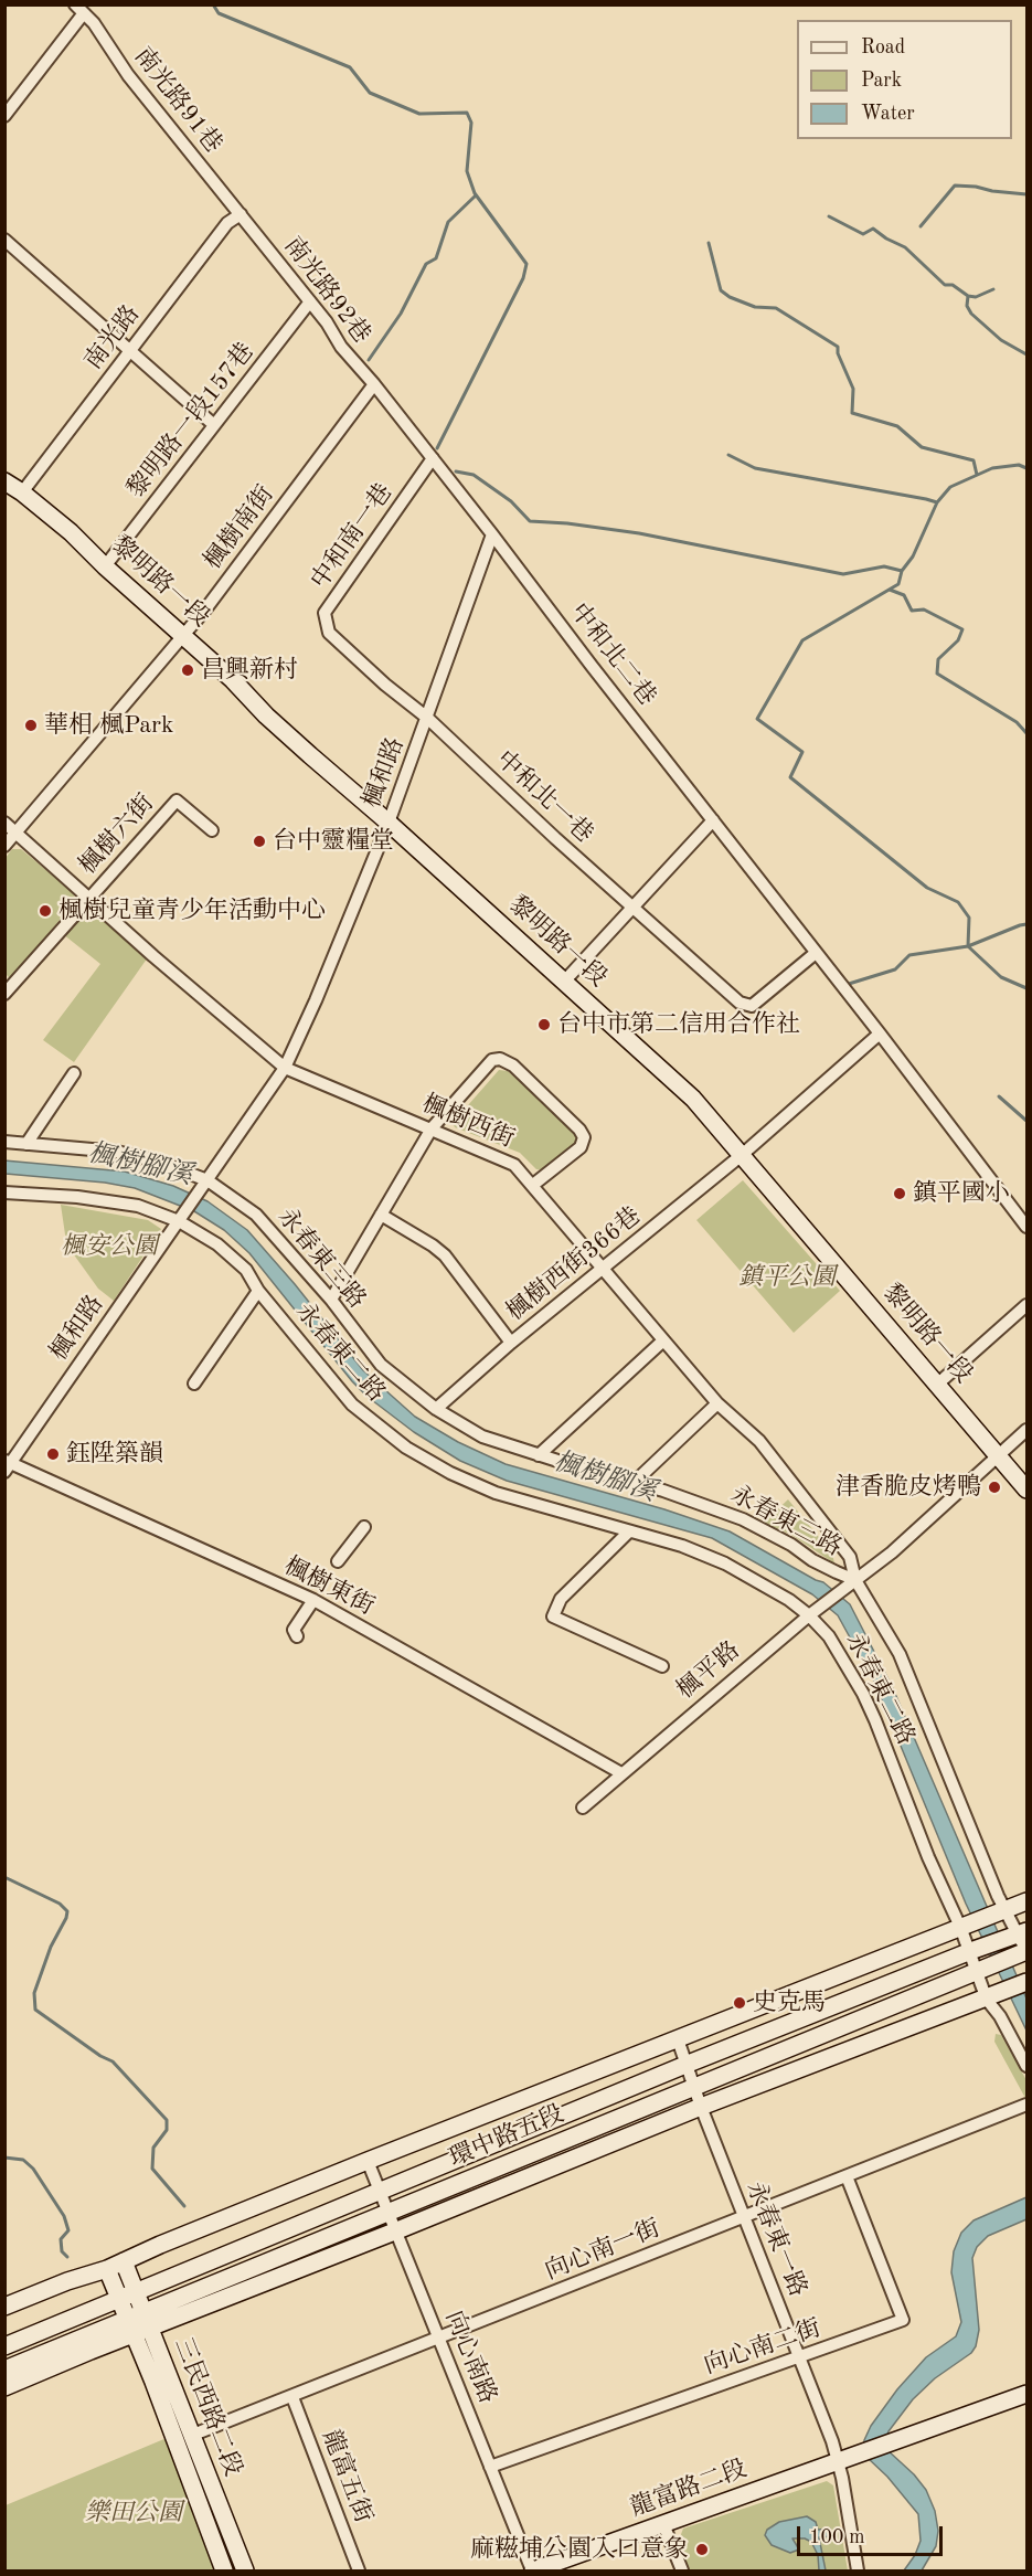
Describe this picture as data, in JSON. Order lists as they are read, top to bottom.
{
  "streets": {
    "street": [
      "南光路91巷",
      "南光路92巷",
      "南光路",
      "黎明路一段157巷",
      "楓樹南街",
      "中和南一巷",
      "黎明路一段",
      "中和北二巷",
      "楓和路",
      "中和北一巷",
      "楓樹六街",
      "楓樹西街",
      "永春東三路",
      "楓樹西街366巷",
      "永春東二路",
      "楓樹東街",
      "楓平路",
      "環中路五段",
      "永春東一路",
      "向心南一街",
      "向心南二街",
      "向心南路",
      "三民西路二段",
      "龍富五街",
      "龍富路二段"
    ]
  },
  "crossings": [
    ["南光路91巷", "南光路92巷"],
    ["南光路91巷", "南光路"],
    ["南光路92巷", "南光路"],
    ["南光路92巷", "黎明路一段157巷"],
    ["南光路92巷", "楓樹南街"],
    ["南光路92巷", "中和北二巷"],
    ["南光路", "黎明路一段"],
    ["黎明路一段157巷", "黎明路一段"],
    ["楓樹南街", "黎明路一段"],
    ["楓樹南街", "中和北二巷"],
    ["楓樹南街", "楓樹西街"],
    ["中和南一巷", "中和北二巷"],
    ["中和南一巷", "楓和路"],
    ["中和南一巷", "中和北一巷"],
    ["黎明路一段", "楓和路"],
    ["黎明路一段", "楓樹西街366巷"],
    ["中和北二巷", "楓和路"],
    ["中和北二巷", "中和北一巷"],
    ["中和北二巷", "楓樹西街366巷"],
    ["楓和路", "中和北一巷"],
    ["楓和路", "楓樹西街"],
    ["楓和路", "永春東三路"],
    ["楓和路", "永春東二路"],
    ["楓和路", "楓樹東街"],
    ["楓樹六街", "楓樹西街"],
    ["楓樹西街", "永春東三路"],
    ["楓樹西街", "楓樹西街366巷"],
    ["楓樹西街", "楓平路"],
    ["永春東三路", "楓樹西街366巷"],
    ["永春東三路", "楓平路"],
    ["永春東三路", "環中路五段"],
    ["永春東二路", "楓平路"],
    ["永春東二路", "環中路五段"],
    ["楓樹東街", "楓平路"],
    ["環中路五段", "永春東一路"],
    ["環中路五段", "向心南路"],
    ["環中路五段", "三民西路二段"],
    ["永春東一路", "向心南一街"],
    ["永春東一路", "向心南二街"],
    ["永春東一路", "龍富路二段"],
    ["向心南一街", "向心南二街"],
    ["向心南一街", "向心南路"],
    ["向心南一街", "三民西路二段"],
    ["向心南一街", "龍富五街"],
    ["向心南二街", "向心南路"],
    ["向心南路", "龍富路二段"]
  ],
  "water": ["楓樹腳溪"],
  "parks": ["楓安公園", "鎮平公園", "樂田公園"],
  "places": [
    "昌興新村",
    "華相 楓Park",
    "台中靈糧堂",
    "楓樹兒童青少年活動中心",
    "台中市第二信用合作社",
    "鎮平國小",
    "鈺陞築韻",
    "津香脆皮烤鴨",
    "史克馬",
    "麻糍埔公園入口意象"
  ],
  "legend": ["Road", "Park", "Water"],
  "scale_bar": "100 m"
}
